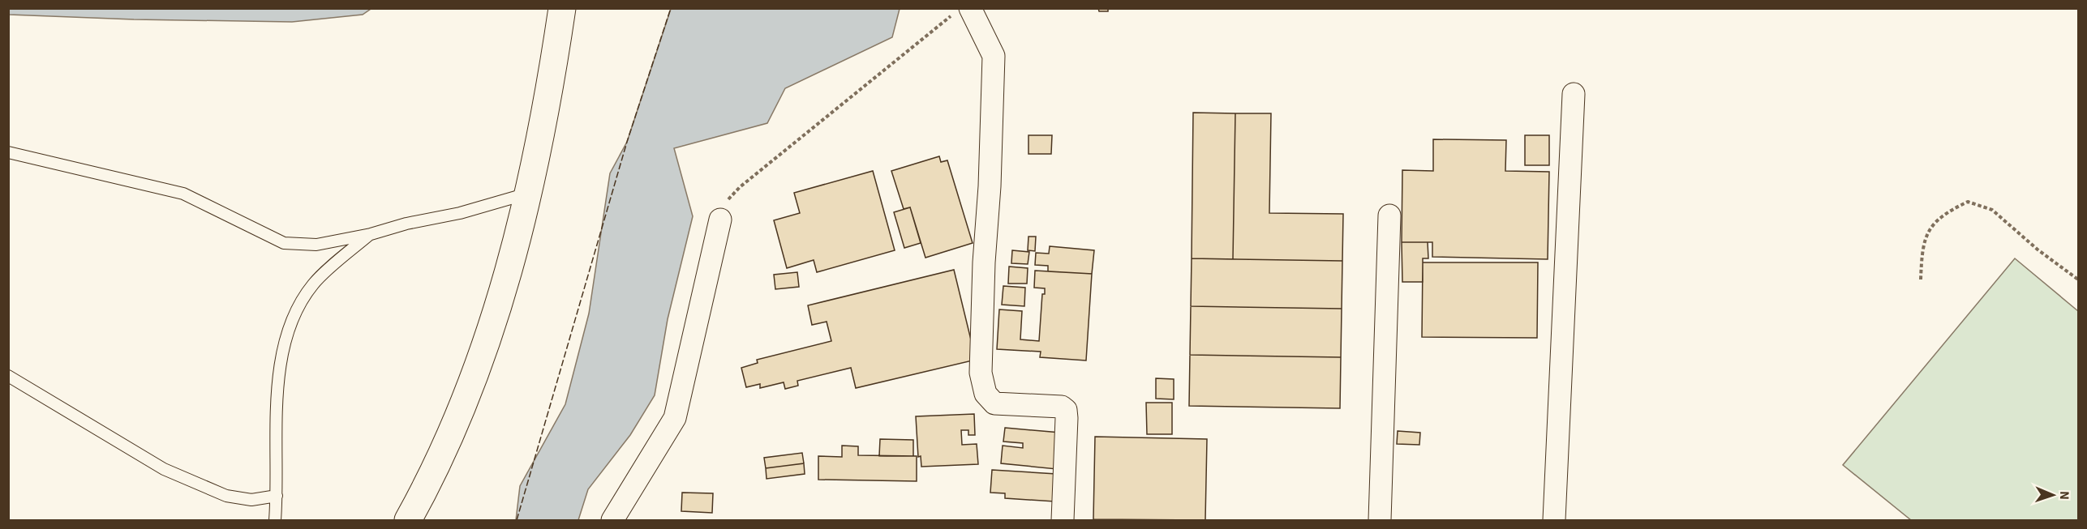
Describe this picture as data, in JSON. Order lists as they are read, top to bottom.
{
  "north": "right"
}
